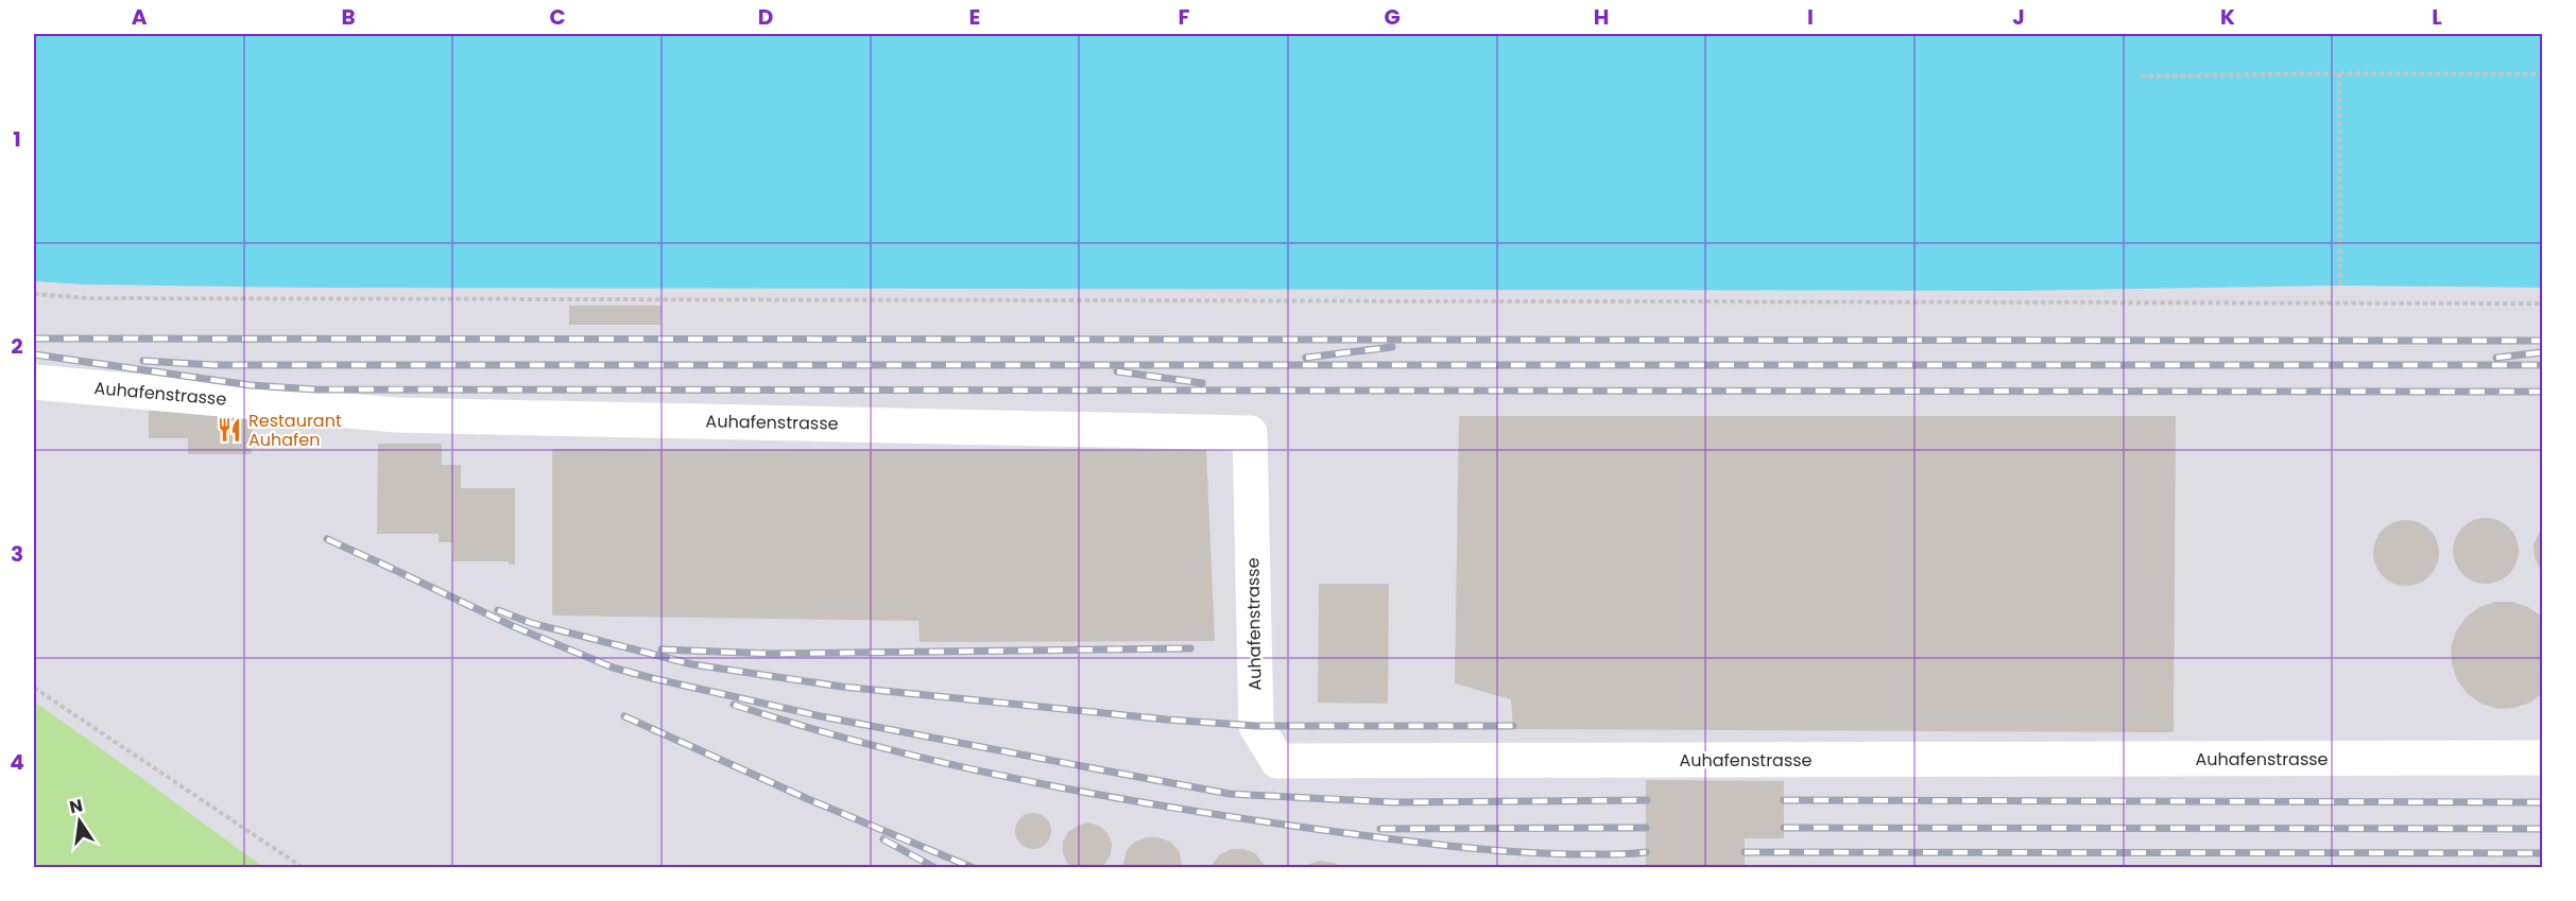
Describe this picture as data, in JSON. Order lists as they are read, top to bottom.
{
  "streets": {
    "street": ["Auhafenstrasse"]
  },
  "places": {
    "restaurant": ["Restaurant Auhafen"]
  },
  "north": "top",
  "grid": {
    "columns": [
      "A",
      "B",
      "C",
      "D",
      "E",
      "F",
      "G",
      "H",
      "I",
      "J",
      "K",
      "L"
    ],
    "rows": [
      "1",
      "2",
      "3",
      "4"
    ]
  }
}
